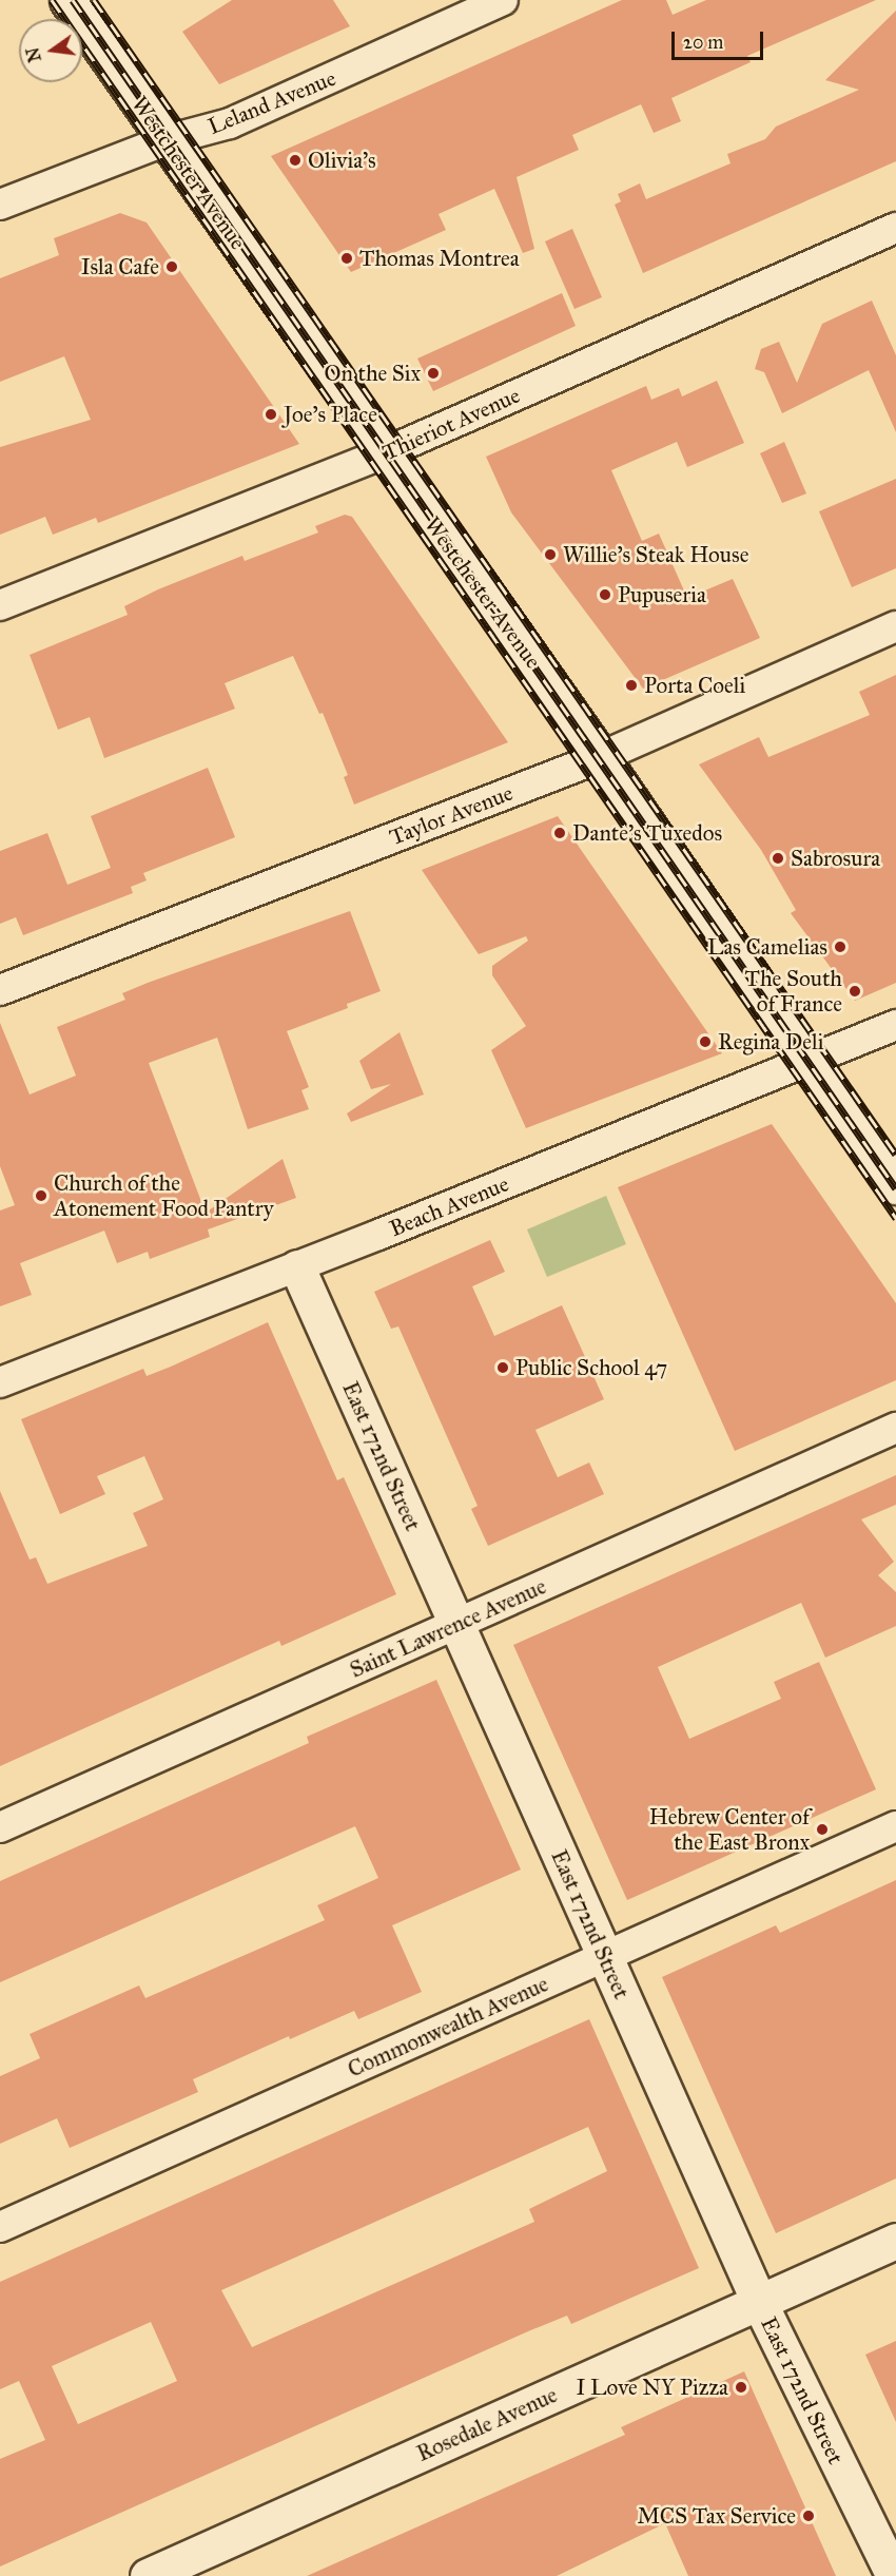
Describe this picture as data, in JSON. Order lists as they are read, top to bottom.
{
  "streets": {
    "street": [
      "Leland Avenue",
      "Westchester Avenue",
      "Thieriot Avenue",
      "Taylor Avenue",
      "Beach Avenue",
      "East 172nd Street",
      "Saint Lawrence Avenue",
      "Commonwealth Avenue",
      "Rosedale Avenue"
    ]
  },
  "crossings": [
    ["Leland Avenue", "Westchester Avenue"],
    ["Westchester Avenue", "Thieriot Avenue"],
    ["Westchester Avenue", "Taylor Avenue"],
    ["Westchester Avenue", "Beach Avenue"],
    ["Beach Avenue", "East 172nd Street"],
    ["East 172nd Street", "Saint Lawrence Avenue"],
    ["East 172nd Street", "Commonwealth Avenue"],
    ["East 172nd Street", "Rosedale Avenue"]
  ],
  "places": [
    "Olivia's",
    "Thomas Montrea",
    "Isla Cafe",
    "On the Six",
    "Joe's Place",
    "Willie's Steak House",
    "Pupuseria",
    "Porta Coeli",
    "Dante's Tuxedos",
    "Sabrosura",
    "Las Camelias",
    "The South of France",
    "Regina Deli",
    "Church of the Atonement Food Pantry",
    "Public School 47",
    "Hebrew Center of the East Bronx",
    "I Love NY Pizza",
    "MCS Tax Service"
  ],
  "scale_bar": "20 m",
  "north": "left"
}
